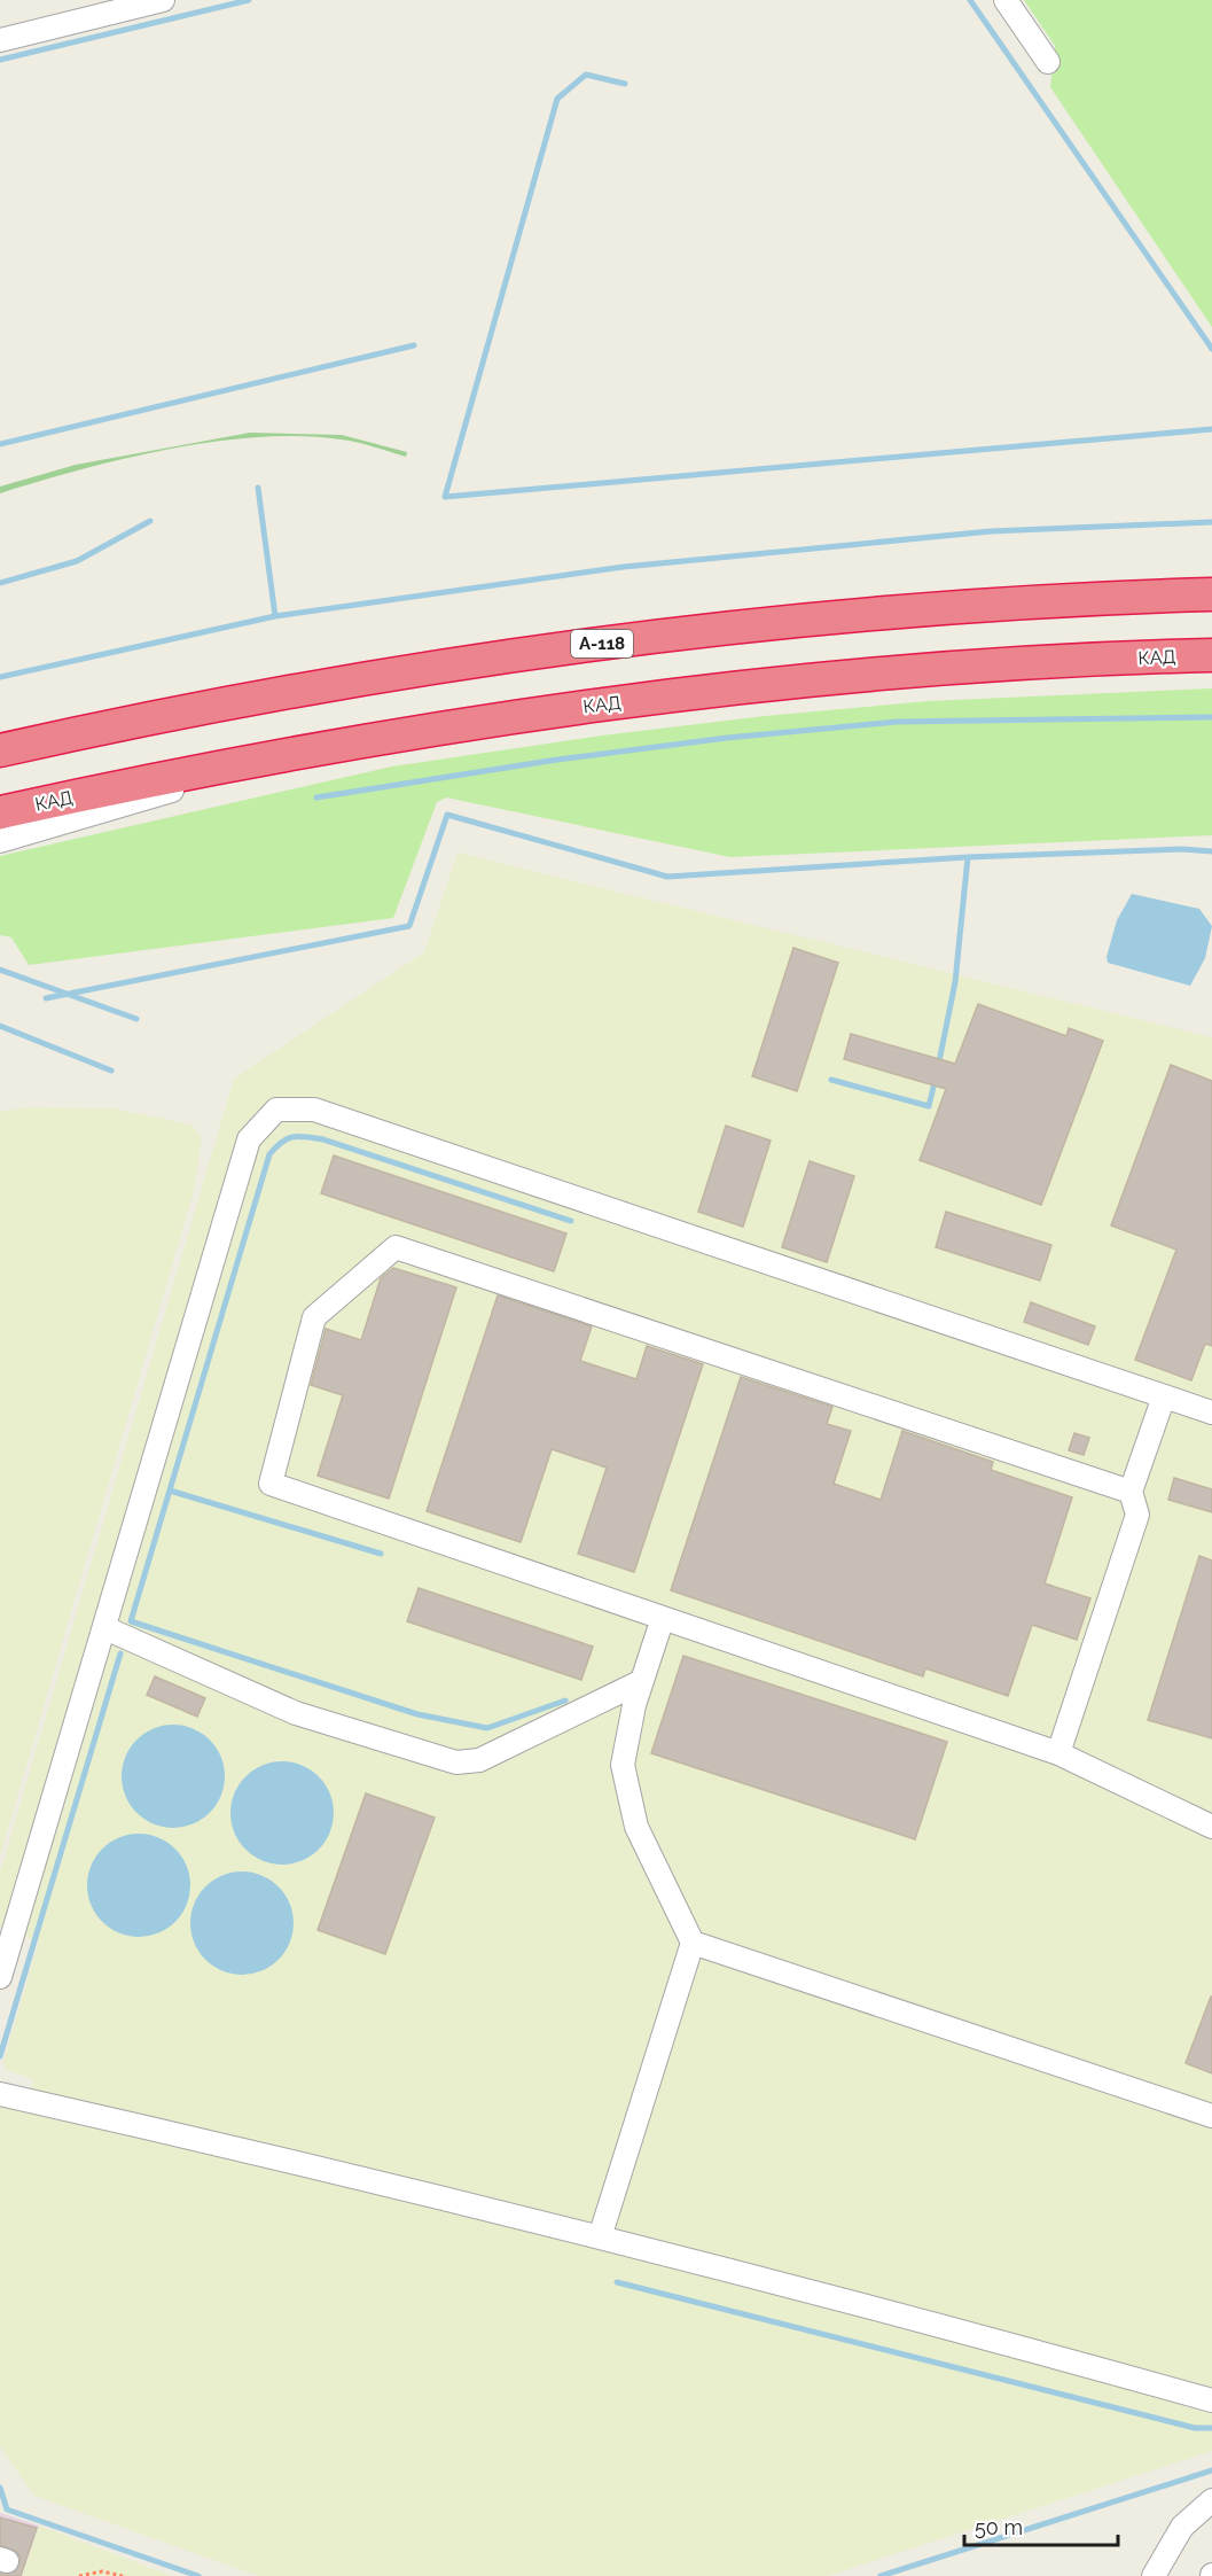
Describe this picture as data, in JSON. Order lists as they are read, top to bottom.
{
  "streets": {
    "highway": ["А-118", "КАД"]
  },
  "scale_bar": "50 m"
}
